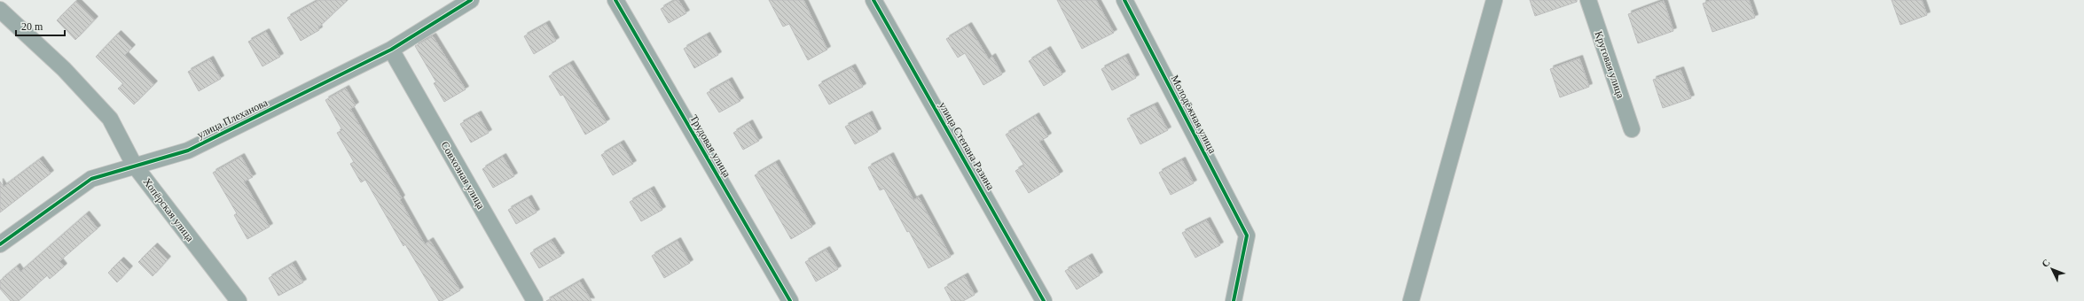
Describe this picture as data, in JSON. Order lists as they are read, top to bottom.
{
  "streets": {
    "street": [
      "Круговая улица",
      "Молодёжная улица",
      "улица Плеханова",
      "Трудовая улица",
      "улица Степана Разина",
      "Совхозная улица",
      "Хопёрская улица"
    ]
  },
  "crossings": [
    ["улица Плеханова", "Совхозная улица"],
    ["улица Плеханова", "Хопёрская улица"]
  ],
  "scale_bar": "20 m",
  "north": "top left"
}
